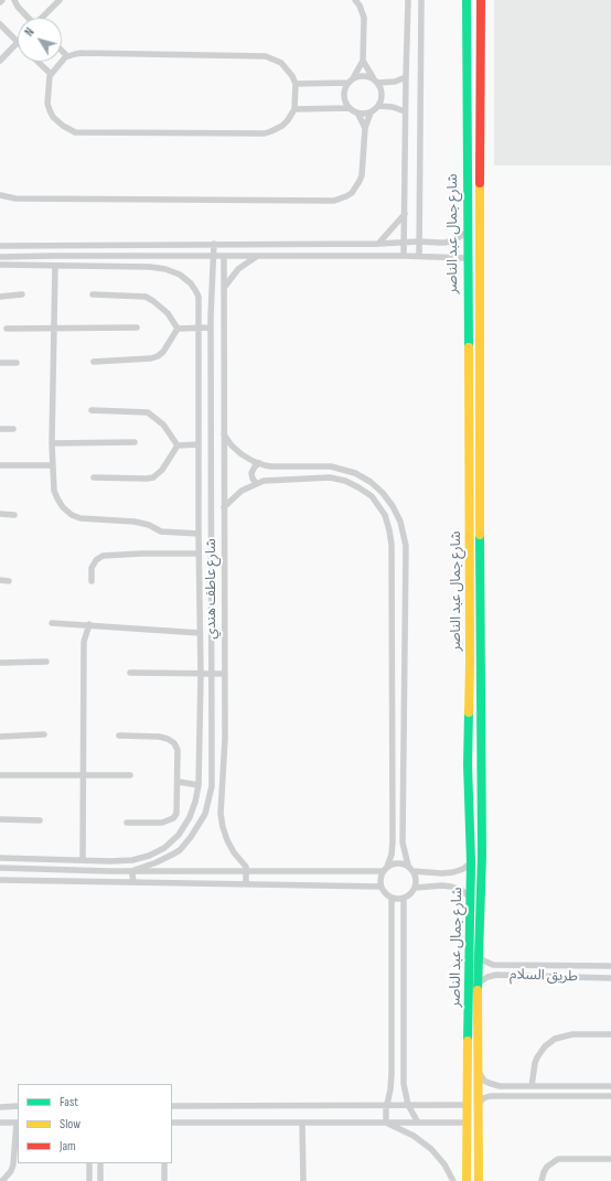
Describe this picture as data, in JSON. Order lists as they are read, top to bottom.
{
  "streets": {
    "main road": ["شارع جمال عبد الناصر"],
    "street": ["شارع عاطف هندي", "طريق السلام"]
  },
  "crossings": [
    ["شارع جمال عبد الناصر", "طريق السلام"]
  ],
  "legend": ["Fast", "Slow", "Jam"],
  "north": "top left"
}
